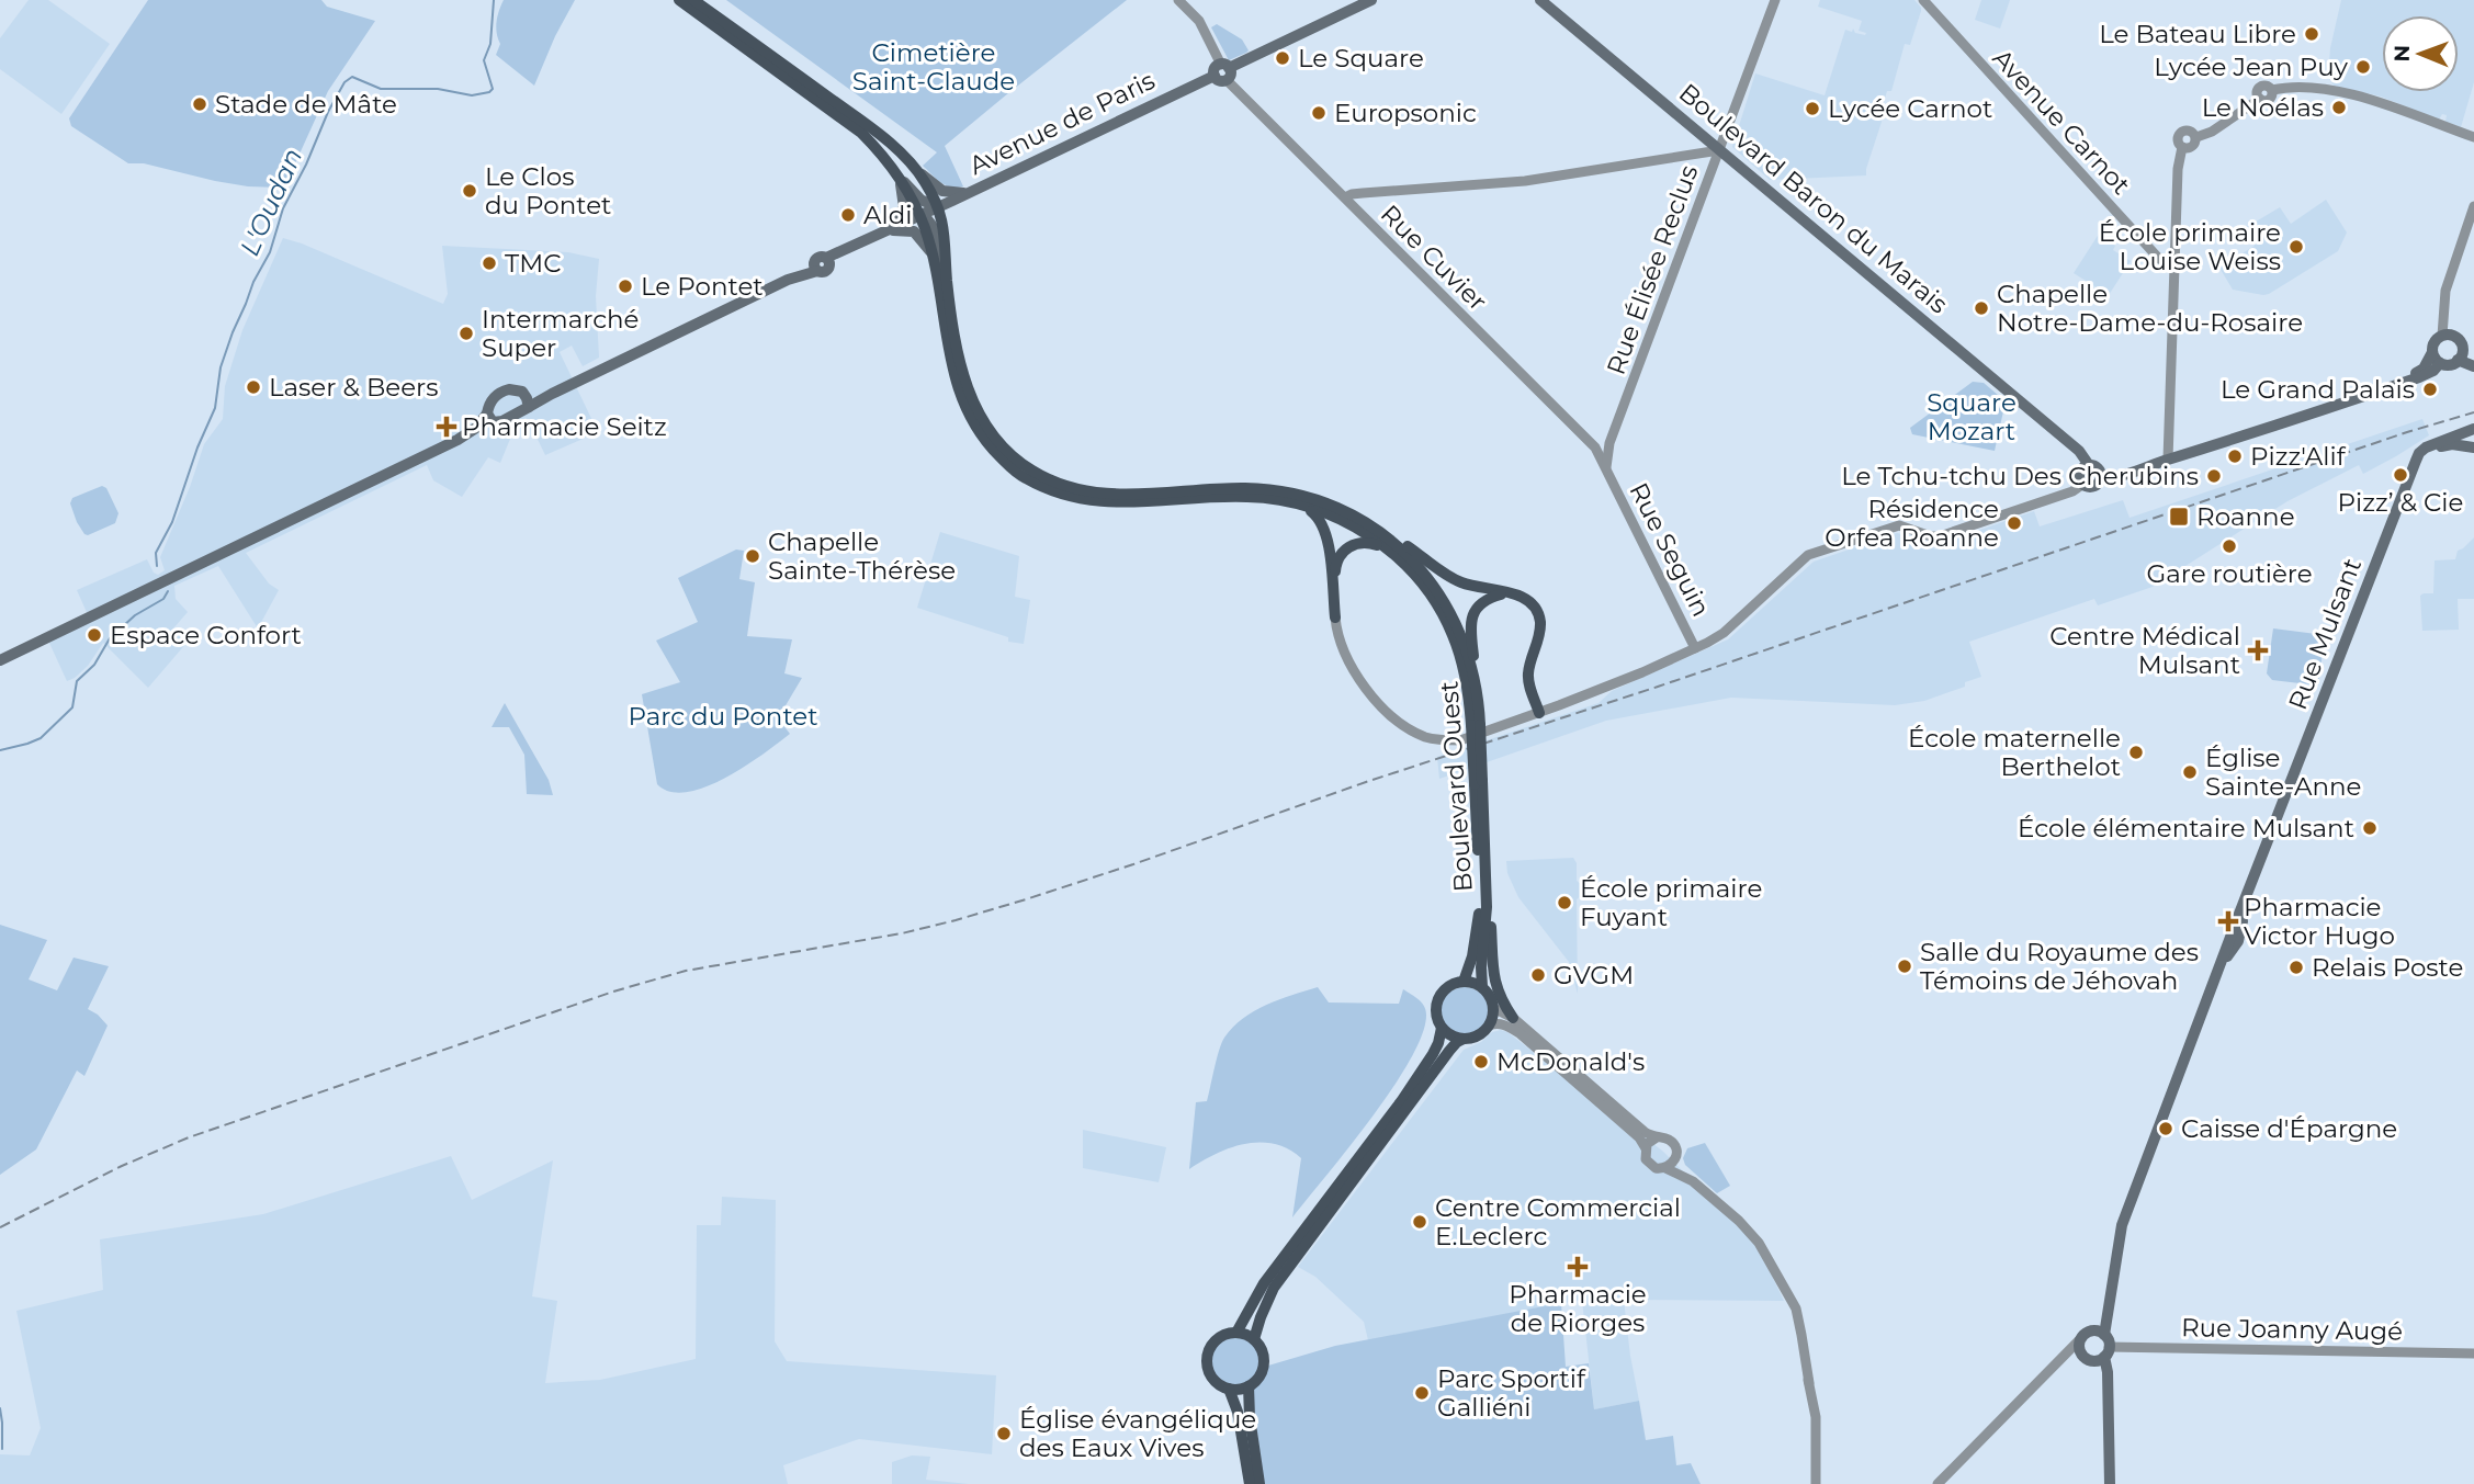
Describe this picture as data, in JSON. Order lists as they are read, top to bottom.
{
  "streets": {
    "main road": [
      "Avenue de Paris",
      "Boulevard Baron du Marais",
      "Rue Mulsant",
      "Boulevard Ouest"
    ],
    "street": [
      "Avenue Carnot",
      "Rue Cuvier",
      "Rue Élisée Reclus",
      "Rue Seguin",
      "Rue Joanny Augé"
    ]
  },
  "crossings": [
    ["Avenue de Paris", "Rue Cuvier"],
    ["Avenue de Paris", "Boulevard Ouest"],
    ["Boulevard Baron du Marais", "Rue Élisée Reclus"],
    ["Rue Cuvier", "Rue Élisée Reclus"],
    ["Rue Cuvier", "Rue Seguin"],
    ["Rue Élisée Reclus", "Rue Seguin"],
    ["Rue Mulsant", "Rue Joanny Augé"]
  ],
  "water": ["L'Oudan"],
  "parks": ["Cimetière Saint-Claude", "Square Mozart", "Parc du Pontet"],
  "places": {
    "other": [
      "Le Bateau Libre",
      "Le Square",
      "Lycée Jean Puy",
      "Stade de Mâte",
      "Le Noélas",
      "Lycée Carnot",
      "Europsonic",
      "Le Clos du Pontet",
      "Aldi",
      "École primaire Louise Weiss",
      "TMC",
      "Le Pontet",
      "Chapelle Notre-Dame-du-Rosaire",
      "Intermarché Super",
      "Laser & Beers",
      "Le Grand Palais",
      "Pizz'Alif",
      "Pizz’ & Cie",
      "Le Tchu-tchu Des Cherubins",
      "Résidence Orfea Roanne",
      "Gare routière",
      "Chapelle Sainte-Thérèse",
      "Espace Confort",
      "École maternelle Berthelot",
      "Église Sainte-Anne",
      "École élémentaire Mulsant",
      "École primaire Fuyant",
      "Salle du Royaume des Témoins de Jéhovah",
      "Relais Poste",
      "GVGM",
      "McDonald's",
      "Caisse d'Épargne",
      "Centre Commercial E.Leclerc",
      "Parc Sportif Galliéni",
      "Église évangélique des Eaux Vives"
    ],
    "health": [
      "Pharmacie Seitz",
      "Centre Médical Mulsant",
      "Pharmacie Victor Hugo",
      "Pharmacie de Riorges"
    ],
    "transit": ["Roanne"]
  },
  "north": "left"
}
